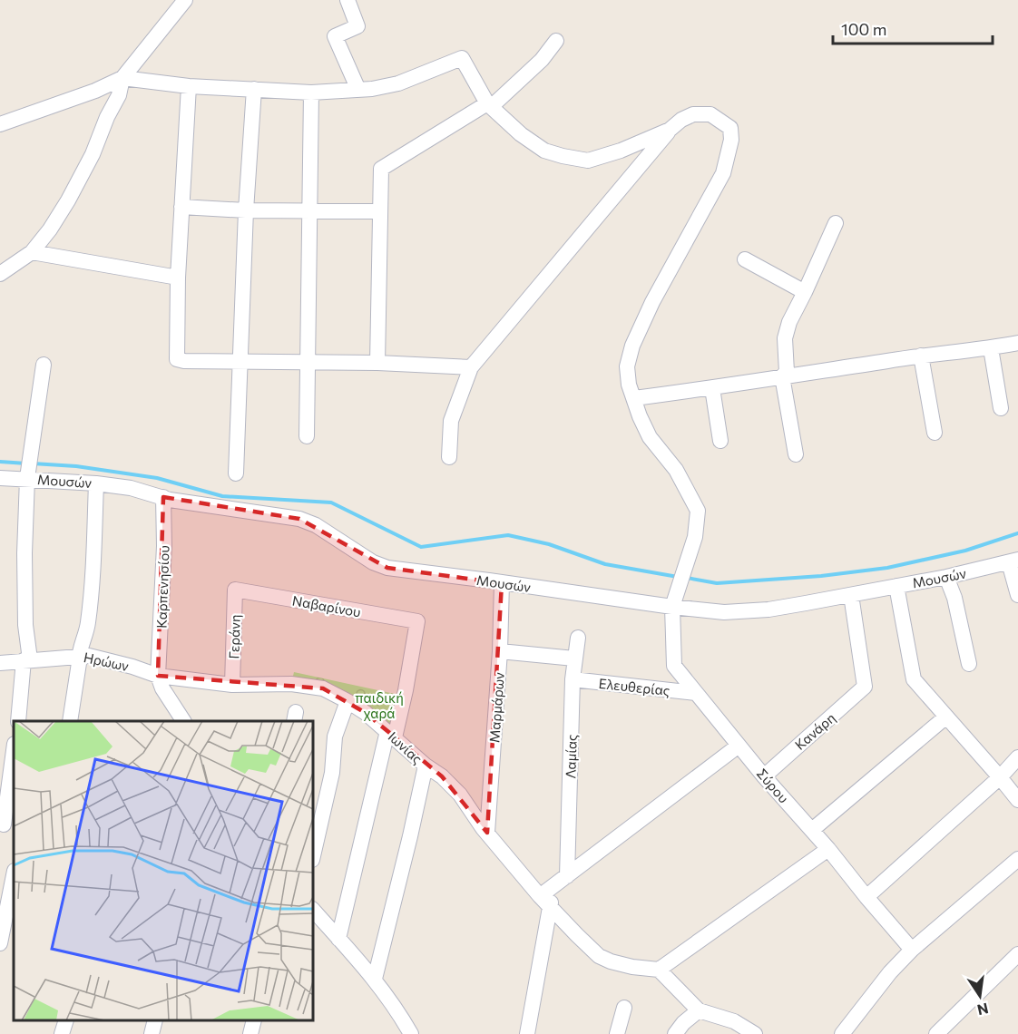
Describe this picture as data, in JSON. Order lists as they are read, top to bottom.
{
  "streets": {
    "street": [
      "Μουσών",
      "Καρπενησίου",
      "Ναβαρίνου",
      "Γεράνη",
      "Ηρώων",
      "Ελευθερίας",
      "Μαρμάρων",
      "Κανάρη",
      "Ιωνίας",
      "Λαμίας",
      "Σύρου"
    ]
  },
  "crossings": [
    ["Μουσών", "Καρπενησίου"],
    ["Μουσών", "Μαρμάρων"],
    ["Μουσών", "Κανάρη"],
    ["Μουσών", "Σύρου"],
    ["Καρπενησίου", "Ηρώων"],
    ["Καρπενησίου", "Ιωνίας"],
    ["Ναβαρίνου", "Γεράνη"],
    ["Ναβαρίνου", "Ιωνίας"],
    ["Γεράνη", "Ιωνίας"],
    ["Ηρώων", "Ιωνίας"],
    ["Ελευθερίας", "Λαμίας"],
    ["Ελευθερίας", "Σύρου"],
    ["Μαρμάρων", "Ιωνίας"],
    ["Κανάρη", "Σύρου"]
  ],
  "parks": ["παιδική χαρά"],
  "scale_bar": "100 m",
  "north": "bottom"
}
